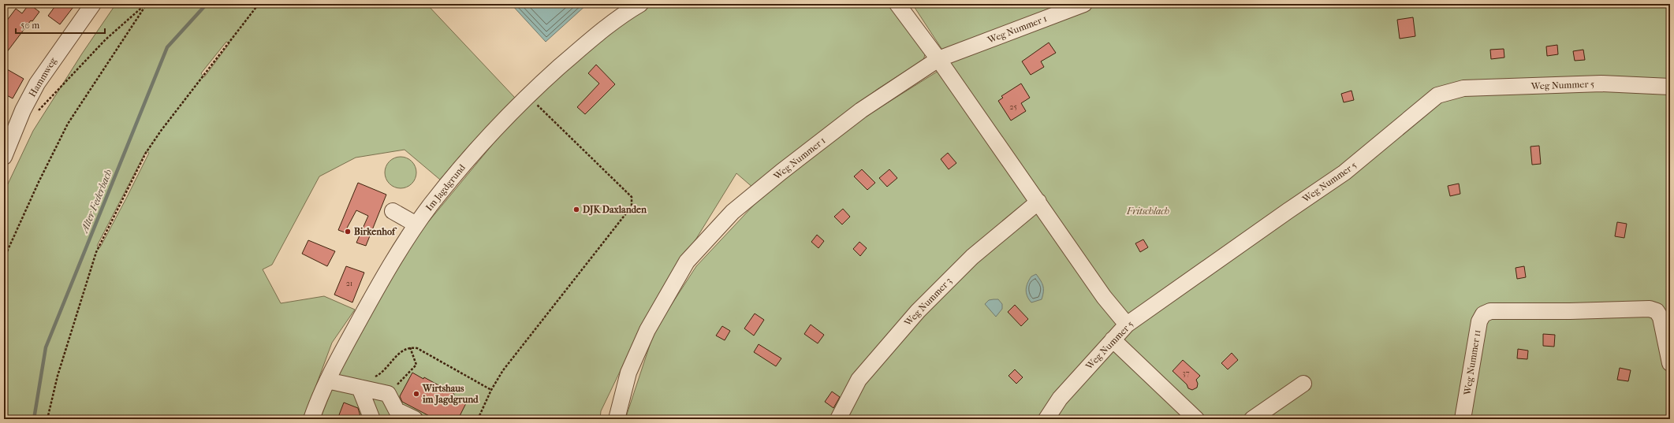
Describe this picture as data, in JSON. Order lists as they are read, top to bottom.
{
  "streets": {
    "street": [
      "Weg Nummer 1",
      "Hammweg",
      "Weg Nummer 5",
      "Im Jagdgrund",
      "Weg Nummer 3",
      "Weg Nummer 11"
    ]
  },
  "water": ["Alter Federbach"],
  "parks": ["Fritschlach"],
  "places": ["DJK Daxlanden", "Birkenhof", "Wirtshaus im Jagdgrund"],
  "house_numbers": ["25", "21", "37"],
  "scale_bar": "50 m"
}
